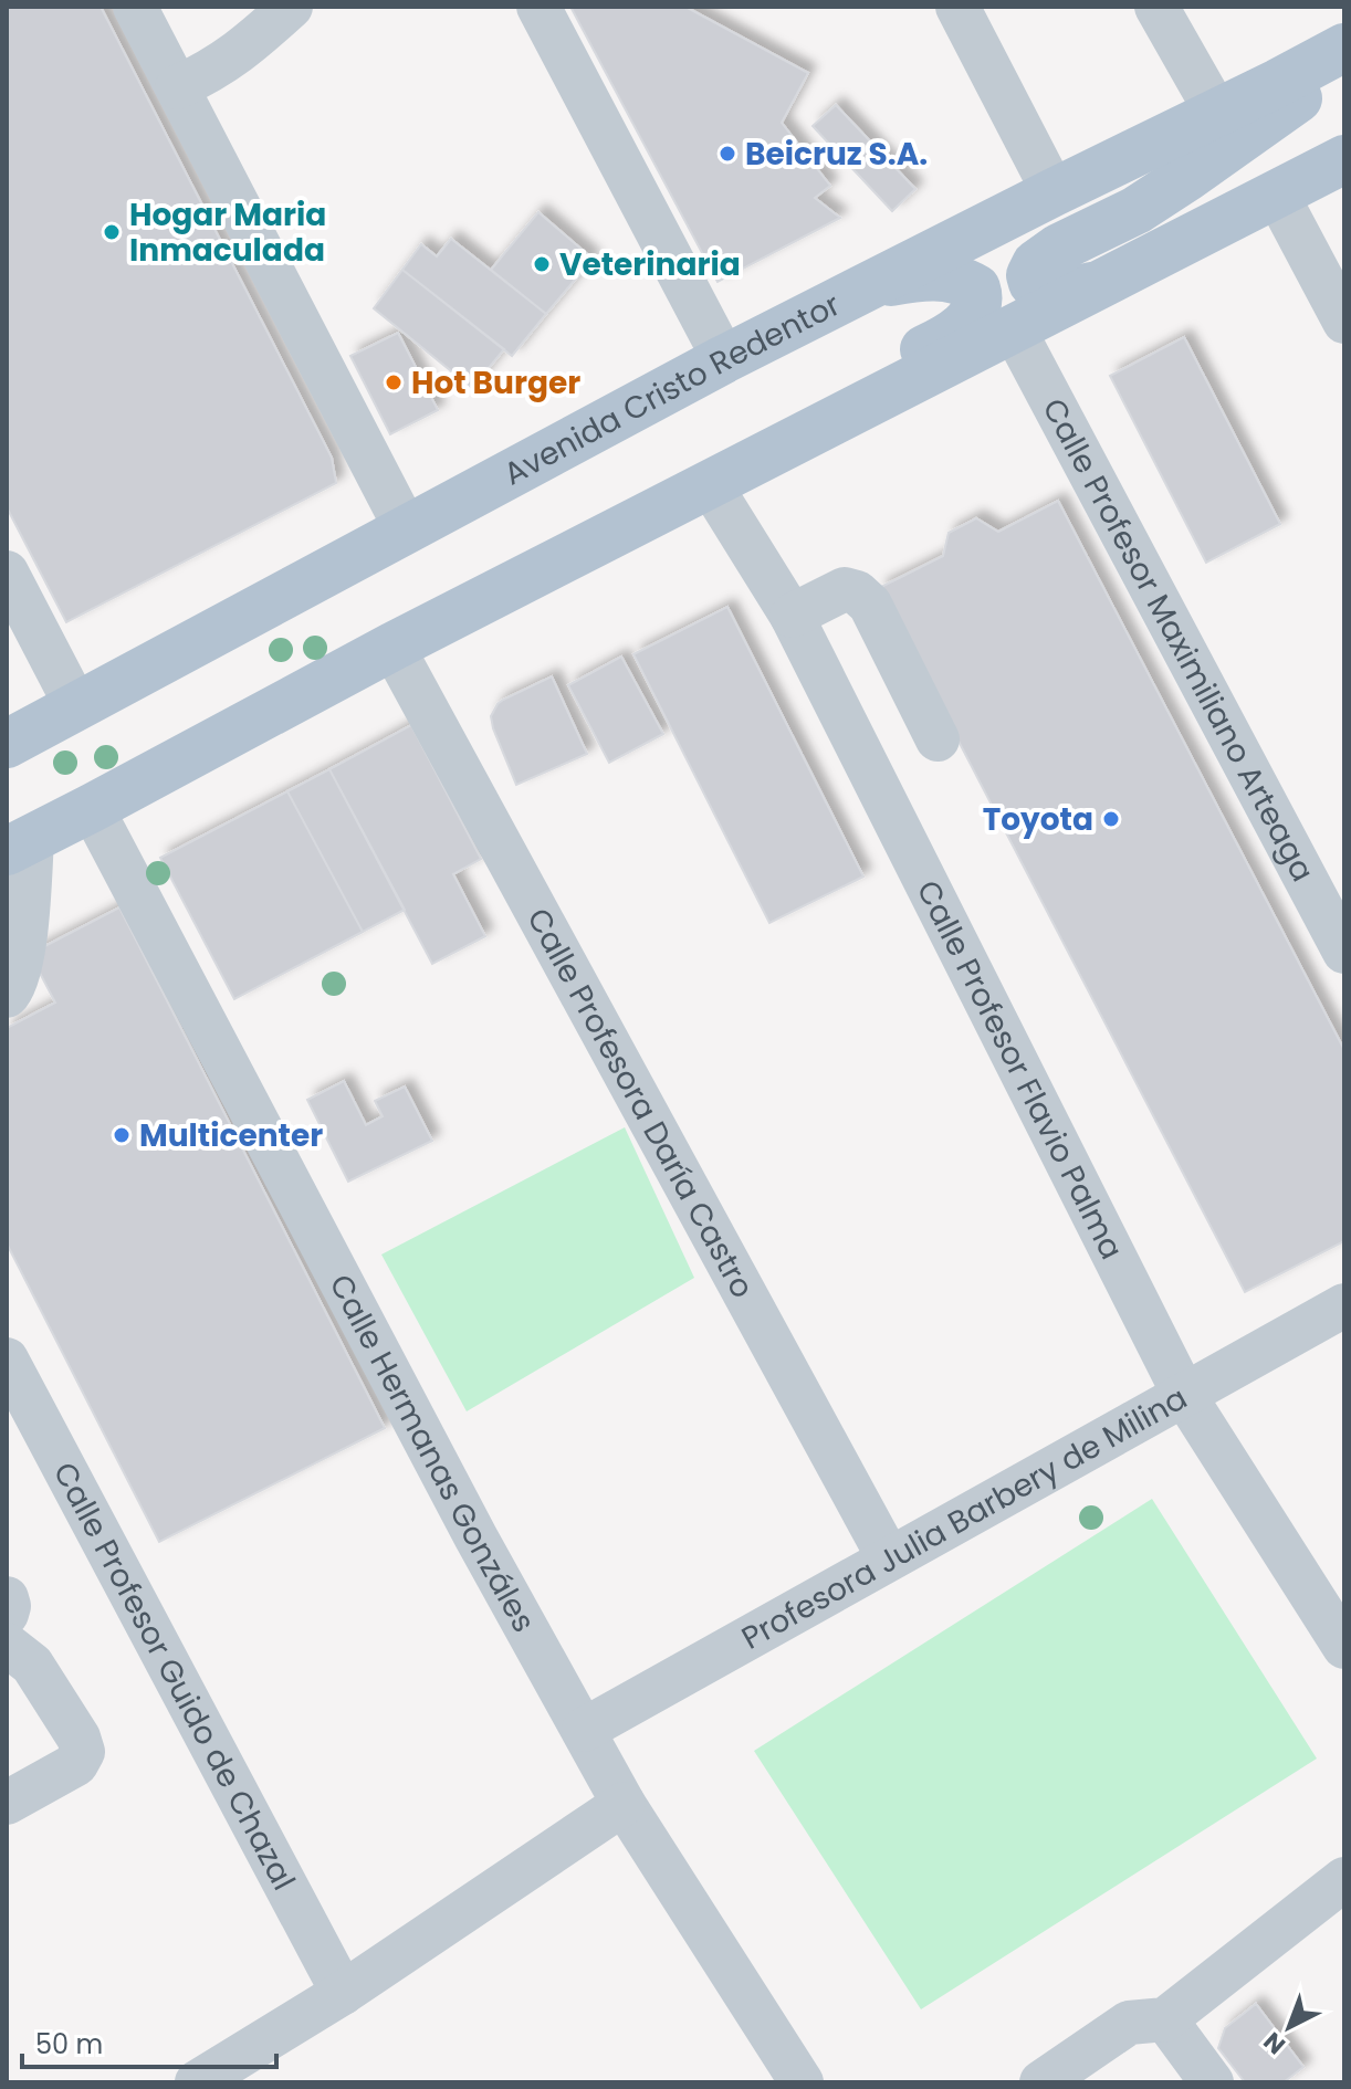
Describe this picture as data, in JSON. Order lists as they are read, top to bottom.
{
  "streets": {
    "main road": ["Avenida Cristo Redentor"],
    "street": [
      "Calle Profesor Maximiliano Arteaga",
      "Calle Profesor Flavio Palma",
      "Calle Profesora Daría Castro",
      "Calle Hermanas Gonzáles",
      "Profesora Julia Barbery de Milina",
      "Calle Profesor Guido de Chazal"
    ]
  },
  "crossings": [
    ["Calle Profesor Flavio Palma", "Profesora Julia Barbery de Milina"],
    ["Calle Profesora Daría Castro", "Profesora Julia Barbery de Milina"],
    ["Calle Hermanas Gonzáles", "Profesora Julia Barbery de Milina"]
  ],
  "places": [
    "Beicruz S.A.",
    "Hogar Maria Inmaculada",
    "Veterinaria",
    "Hot Burger",
    "Toyota",
    "Multicenter"
  ],
  "scale_bar": "50 m",
  "north": "bottom left"
}
